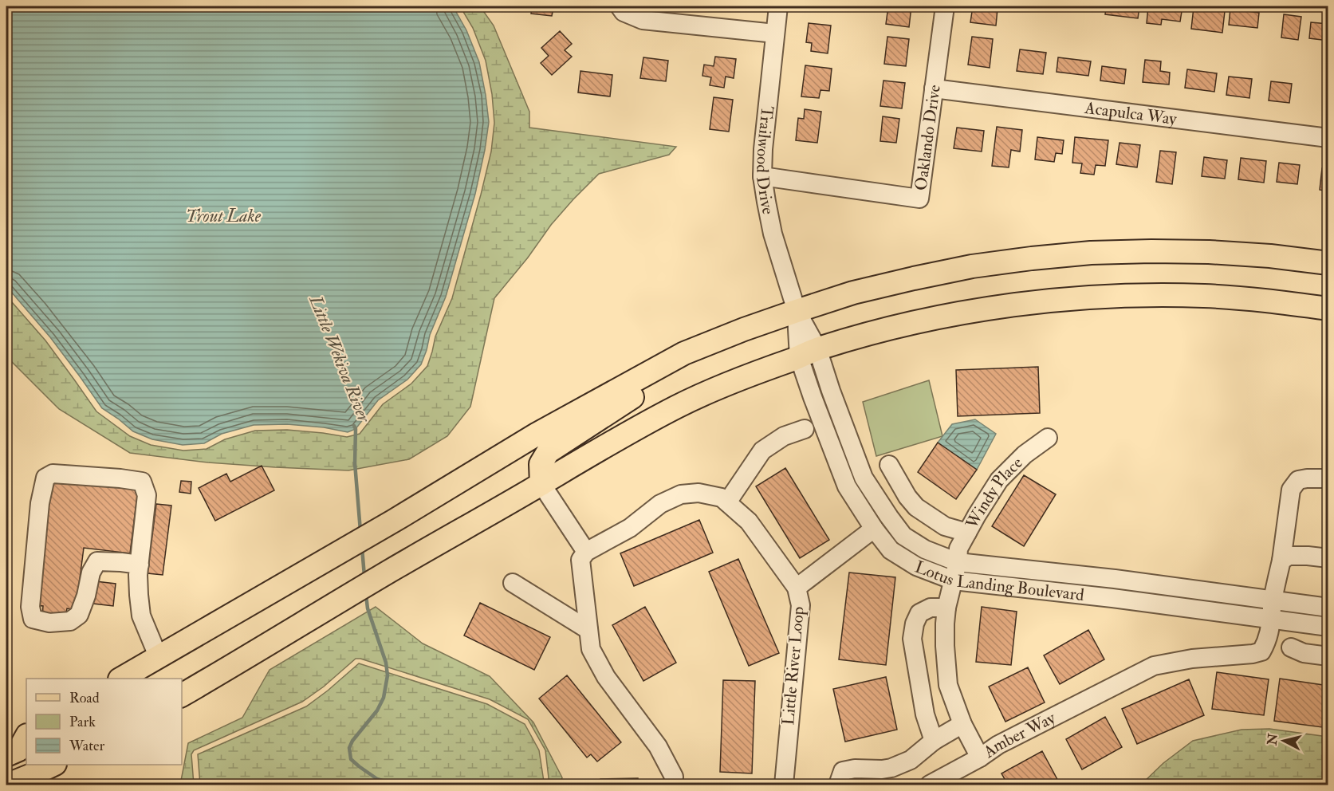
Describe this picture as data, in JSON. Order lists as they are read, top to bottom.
{
  "streets": {
    "street": [
      "Acapulca Way",
      "Oaklando Drive",
      "Trailwood Drive",
      "Windy Place",
      "Lotus Landing Boulevard",
      "Little River Loop",
      "Amber Way"
    ]
  },
  "crossings": [
    ["Acapulca Way", "Oaklando Drive"],
    ["Oaklando Drive", "Trailwood Drive"],
    ["Trailwood Drive", "Lotus Landing Boulevard"],
    ["Windy Place", "Lotus Landing Boulevard"],
    ["Windy Place", "Amber Way"],
    ["Lotus Landing Boulevard", "Amber Way"]
  ],
  "water": ["Trout Lake", "Little Wekiva River"],
  "legend": ["Road", "Park", "Water"],
  "north": "left"
}
